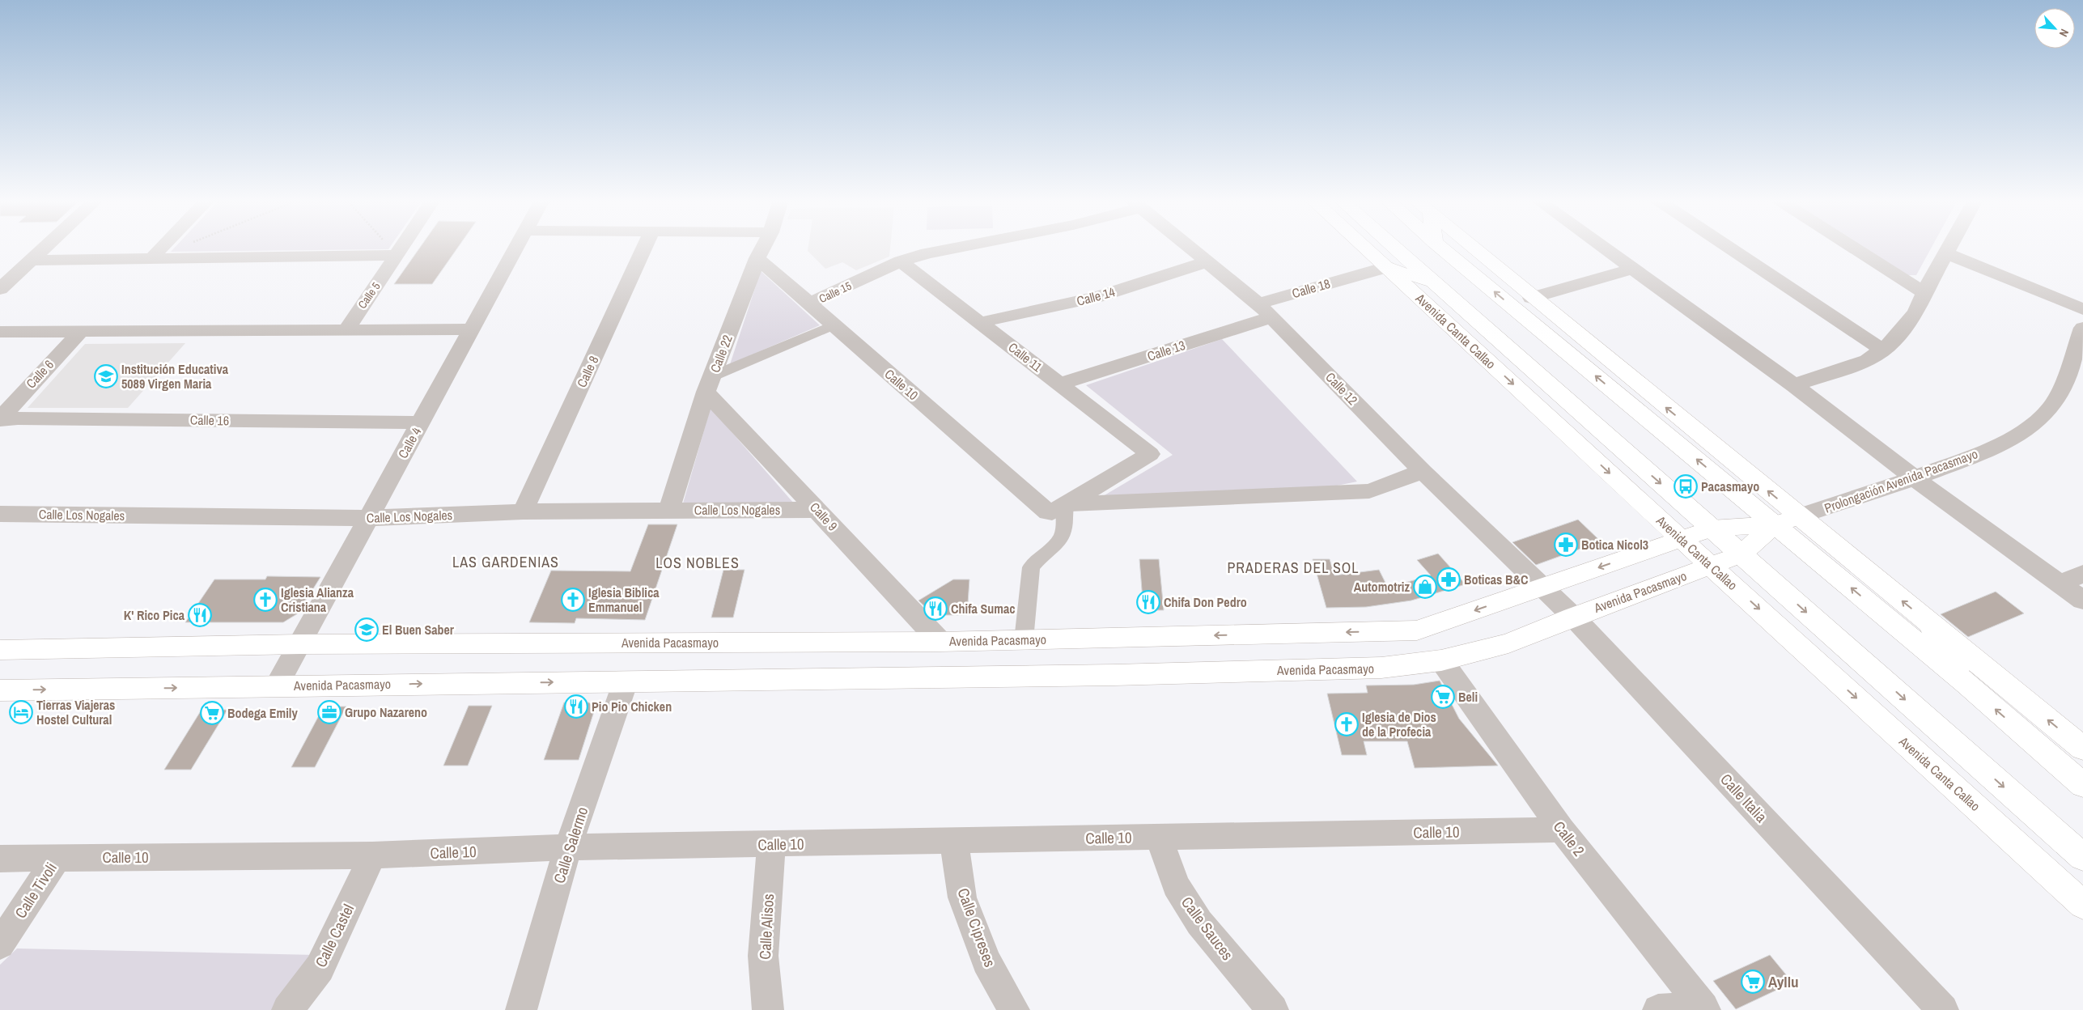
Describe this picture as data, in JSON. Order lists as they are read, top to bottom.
{
  "streets": {
    "main road": ["Avenida Canta Callao", "Prolongación Avenida Pacasmayo", "Avenida Pacasmayo"],
    "street": [
      "Calle 18",
      "Calle 15",
      "Calle 5",
      "Calle 14",
      "Calle 13",
      "Calle 22",
      "Calle 11",
      "Calle 8",
      "Calle 6",
      "Calle 10",
      "Calle 12",
      "Calle 16",
      "Calle 4",
      "Calle Los Nogales",
      "Calle 9",
      "Calle Italia",
      "Calle 2",
      "Calle Salermo",
      "Calle Tivoli",
      "Calle Alisos",
      "Calle Cipreses",
      "Calle Sauces",
      "Calle Castel"
    ]
  },
  "crossings": [
    ["Calle 18", "Avenida Canta Callao"],
    ["Calle 18", "Calle 13"],
    ["Calle 18", "Calle 12"],
    ["Calle 15", "Calle 11"],
    ["Calle 15", "Calle 10"],
    ["Calle 14", "Calle 11"],
    ["Calle 14", "Calle 12"],
    ["Avenida Canta Callao", "Avenida Pacasmayo"],
    ["Calle 13", "Calle 11"],
    ["Calle 13", "Calle 12"],
    ["Calle 22", "Calle 10"],
    ["Calle 22", "Calle Los Nogales"],
    ["Calle 22", "Calle 9"],
    ["Calle 11", "Calle 10"],
    ["Calle 8", "Calle Los Nogales"],
    ["Calle 6", "Calle 16"],
    ["Calle 10", "Calle 2"],
    ["Calle 10", "Calle Salermo"],
    ["Calle 10", "Calle Tivoli"],
    ["Calle 10", "Calle Alisos"],
    ["Calle 10", "Calle Cipreses"],
    ["Calle 10", "Calle Sauces"],
    ["Calle 10", "Calle Castel"],
    ["Calle 12", "Avenida Pacasmayo"],
    ["Calle 12", "Calle Italia"],
    ["Calle 16", "Calle 4"],
    ["Calle 4", "Calle Los Nogales"],
    ["Calle 4", "Avenida Pacasmayo"],
    ["Prolongación Avenida Pacasmayo", "Avenida Pacasmayo"],
    ["Calle Los Nogales", "Calle 9"],
    ["Calle 9", "Avenida Pacasmayo"],
    ["Avenida Pacasmayo", "Calle Italia"],
    ["Avenida Pacasmayo", "Calle 2"],
    ["Avenida Pacasmayo", "Calle Salermo"]
  ],
  "districts": ["LAS GARDENIAS", "LOS NOBLES", "PRADERAS DEL SOL"],
  "places": {
    "school or university": ["Institución Educativa 5089 Virgen Maria", "El Buen Saber"],
    "bus stop": ["Pacasmayo"],
    "pharmacy": ["Botica Nicol3", "Boticas B&C"],
    "shop": ["Automotriz"],
    "church": ["Iglesia Alianza Cristiana", "Iglesia Biblica Emmanuel", "Iglesia de Dios de la Profecia"],
    "restaurant": [
      "Chifa Don Pedro",
      "Chifa Sumac",
      "K' Rico Pica",
      "Pio Pio Chicken"
    ],
    "supermarket": ["Beli", "Bodega Emily", "Ayllu"],
    "hotel": ["Tierras Viajeras Hostel Cultural"],
    "office": ["Grupo Nazareno"]
  },
  "north": "bottom right"
}
